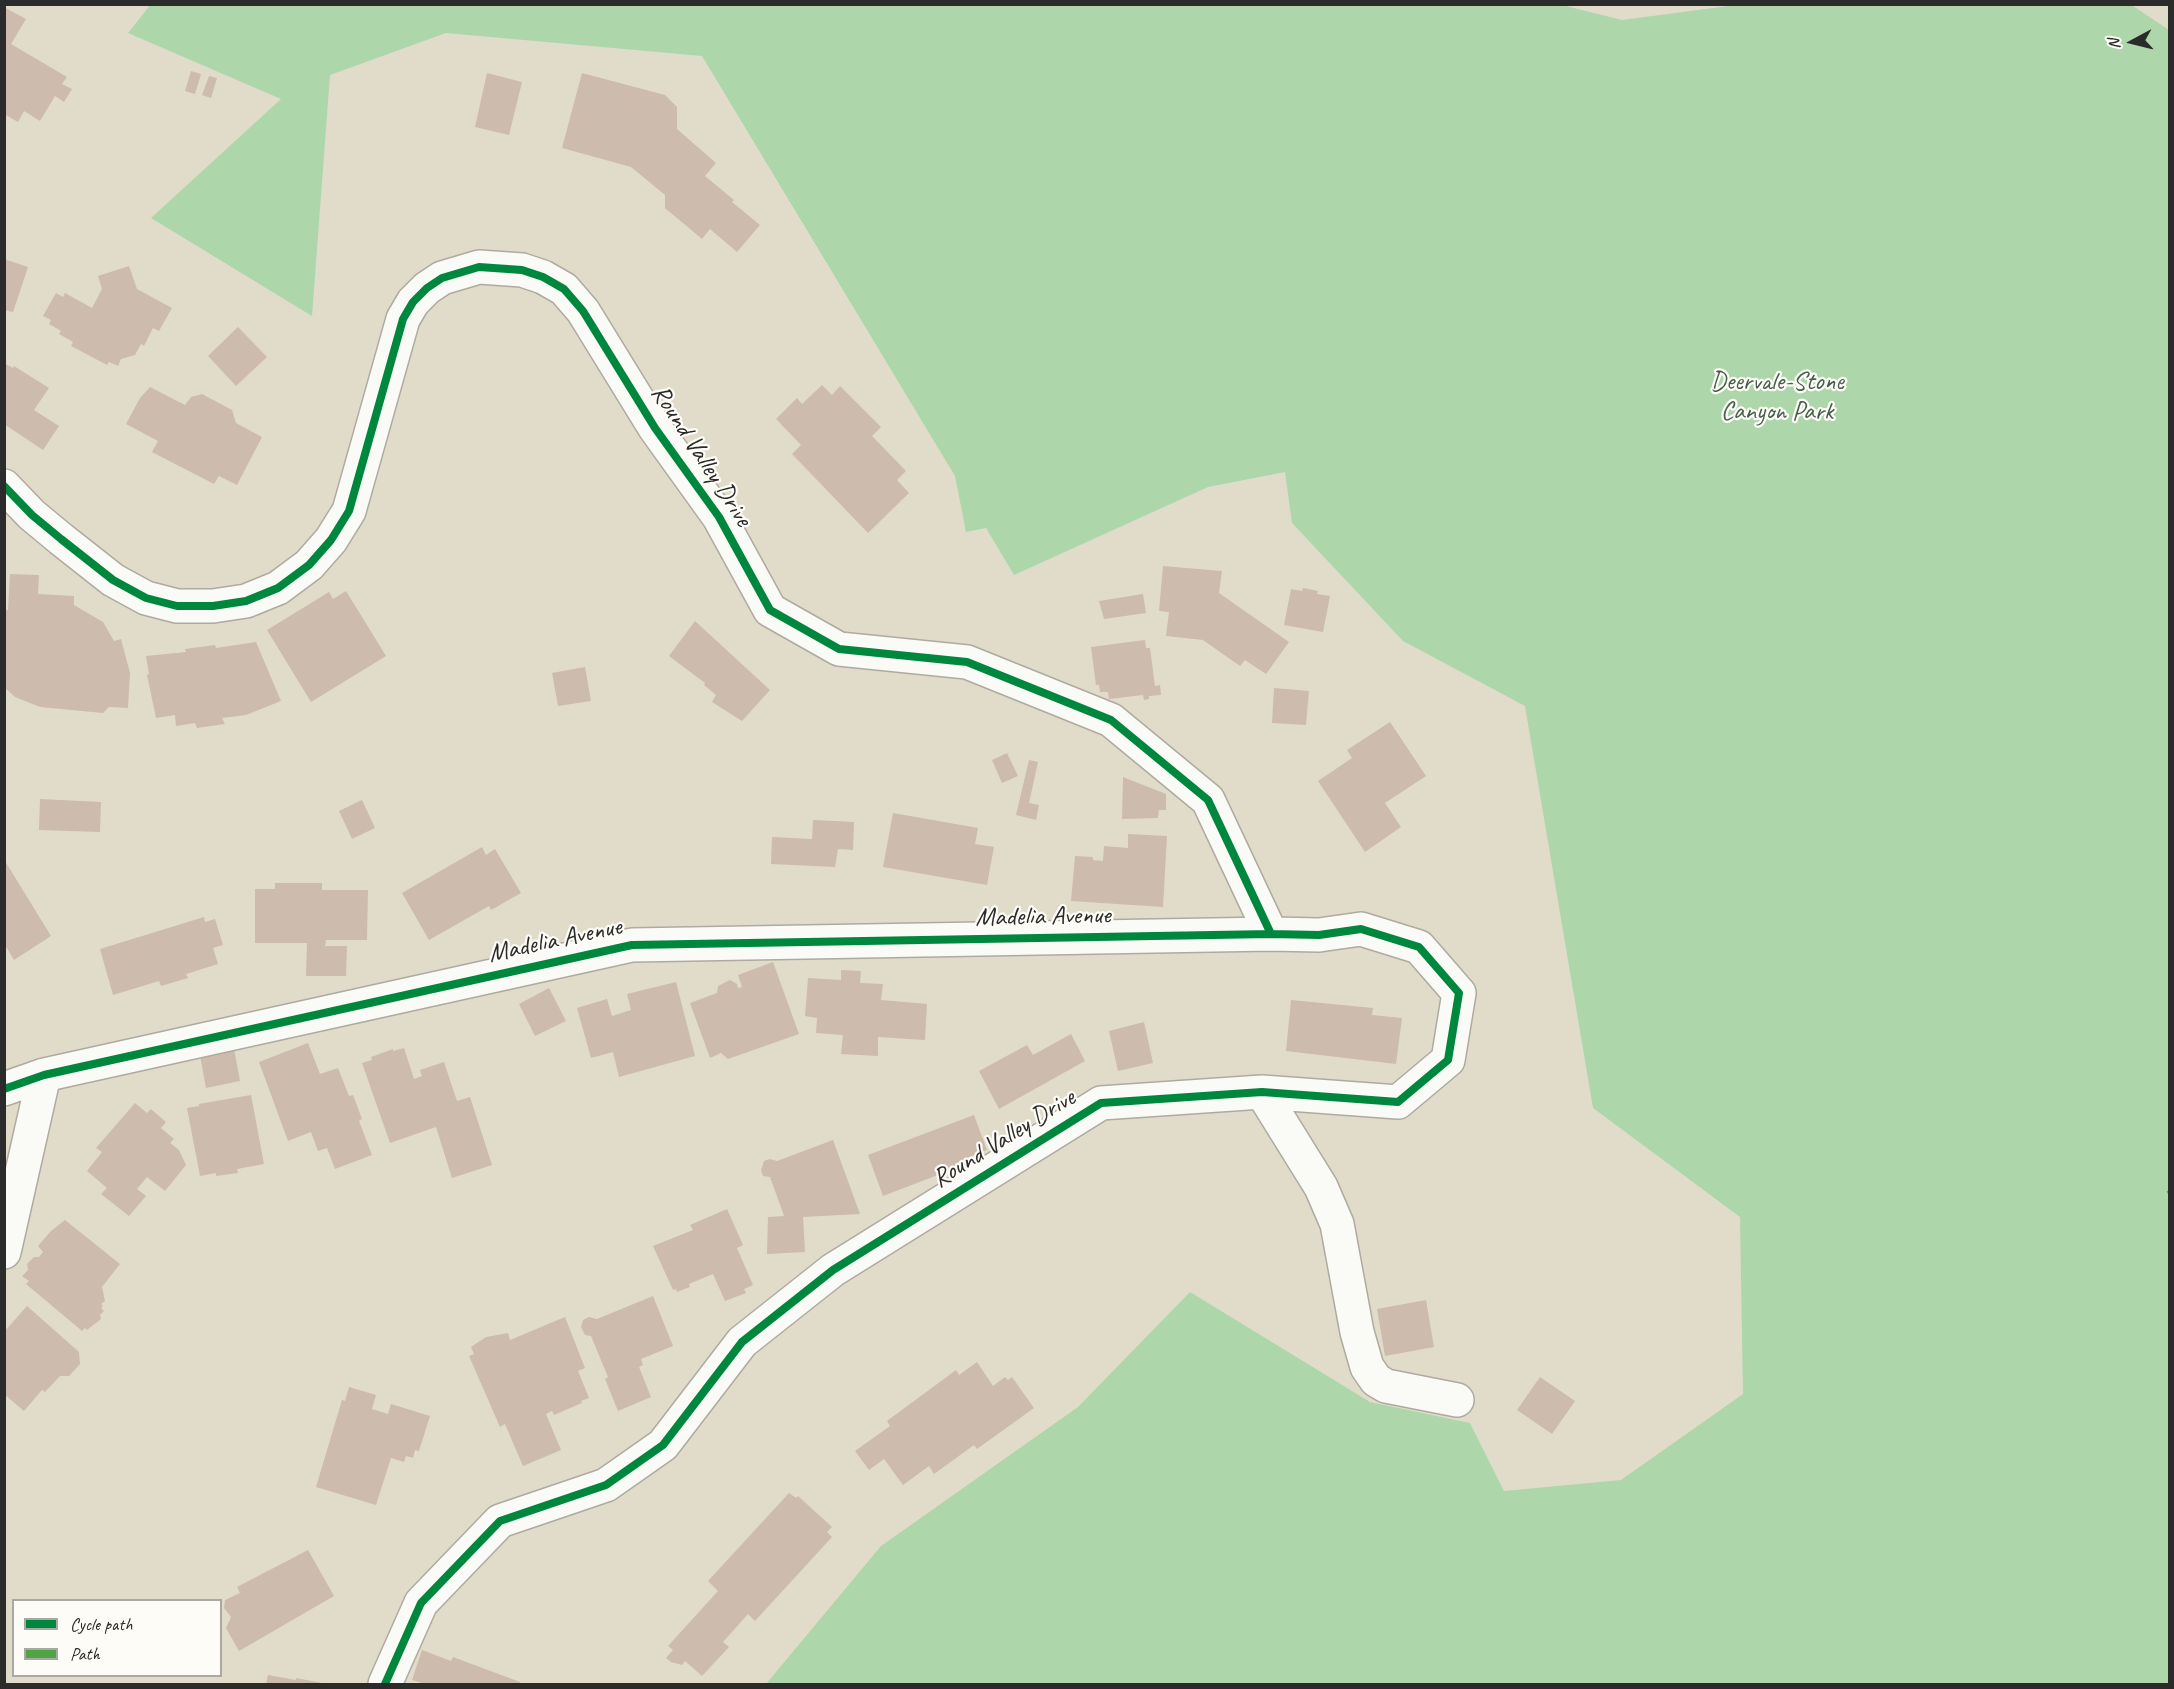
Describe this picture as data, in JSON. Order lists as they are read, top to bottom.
{
  "streets": {
    "street": ["Round Valley Drive", "Madelia Avenue"]
  },
  "crossings": [
    ["Round Valley Drive", "Madelia Avenue"]
  ],
  "parks": ["Deervale-Stone Canyon Park"],
  "legend": ["Cycle path", "Path"],
  "north": "left"
}
